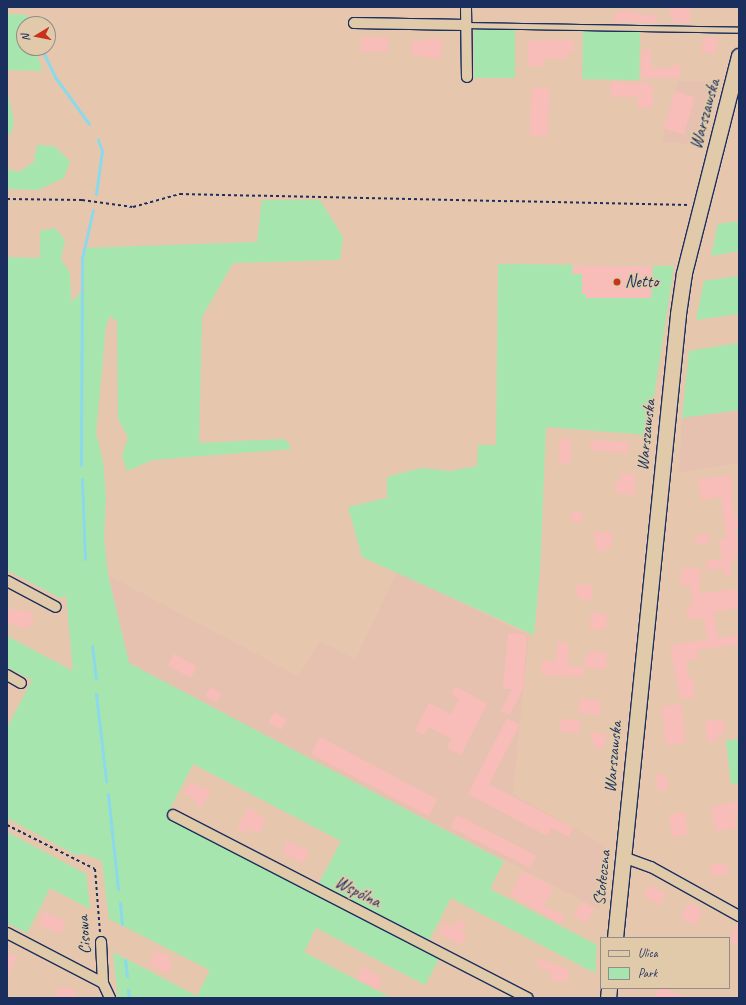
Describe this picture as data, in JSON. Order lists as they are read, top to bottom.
{
  "streets": {
    "main road": ["Warszawska", "Stołeczna"],
    "street": ["Wspólna", "Cisowa"]
  },
  "crossings": [
    ["Warszawska", "Stołeczna"]
  ],
  "places": ["Netto"],
  "legend": ["Ulica", "Park"],
  "north": "left"
}
